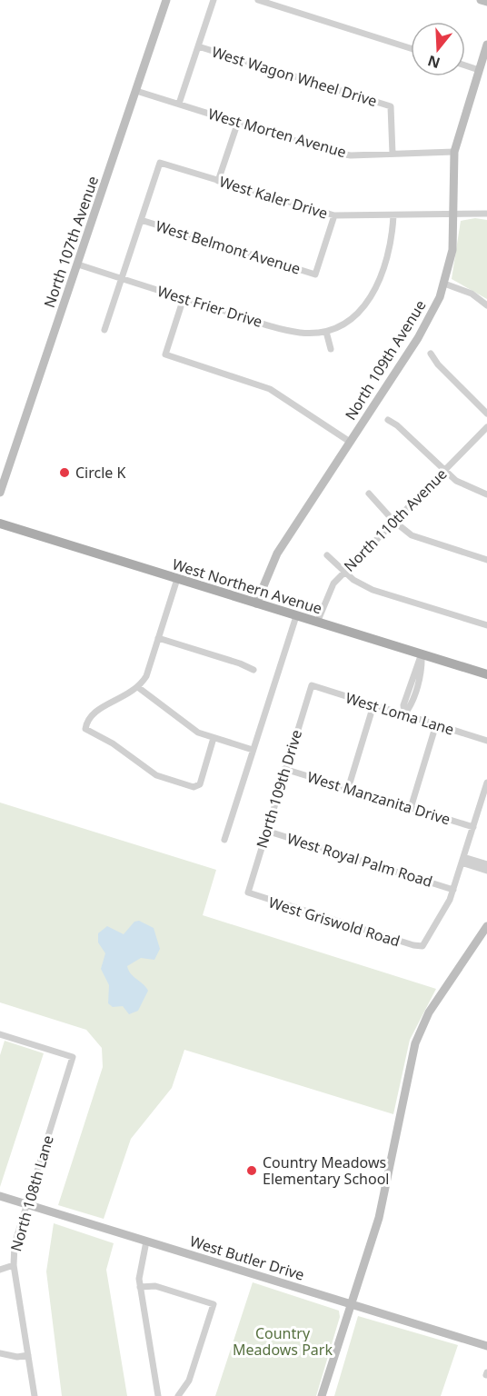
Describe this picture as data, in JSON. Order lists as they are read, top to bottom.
{
  "streets": {
    "main road": ["West Northern Avenue"],
    "street": [
      "West Wagon Wheel Drive",
      "West Morten Avenue",
      "West Kaler Drive",
      "North 107th Avenue",
      "West Belmont Avenue",
      "West Frier Drive",
      "North 109th Avenue",
      "North 110th Avenue",
      "West Loma Lane",
      "North 109th Drive",
      "West Manzanita Drive",
      "West Royal Palm Road",
      "West Griswold Road",
      "North 108th Lane",
      "West Butler Drive"
    ]
  },
  "crossings": [
    ["West Wagon Wheel Drive", "West Morten Avenue"],
    ["West Morten Avenue", "North 107th Avenue"],
    ["West Morten Avenue", "North 109th Avenue"],
    ["West Kaler Drive", "West Belmont Avenue"],
    ["West Kaler Drive", "North 109th Avenue"],
    ["North 107th Avenue", "West Frier Drive"],
    ["North 109th Avenue", "West Northern Avenue"],
    ["North 110th Avenue", "West Northern Avenue"],
    ["West Loma Lane", "North 109th Drive"],
    ["North 109th Drive", "West Manzanita Drive"],
    ["North 109th Drive", "West Royal Palm Road"],
    ["North 109th Drive", "West Griswold Road"],
    ["West Royal Palm Road", "West Griswold Road"],
    ["North 108th Lane", "West Butler Drive"]
  ],
  "parks": ["Country Meadows Park"],
  "places": ["Circle K", "Country Meadows Elementary School"],
  "north": "bottom"
}
